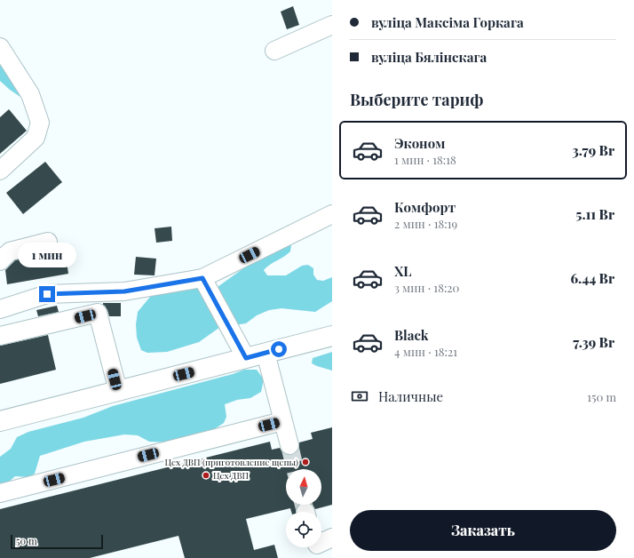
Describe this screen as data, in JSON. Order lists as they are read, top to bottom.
{
  "places": ["Цех ДВП (приготовление щепы)", "Цех ДВП"],
  "scale_bar": "50 m",
  "north": "top",
  "page": {
    "banner": ["вуліца Максіма Горкага", "вуліца Бялінскага"],
    "heading": "Выберите тариф",
    "list": [
      {
        "name": "Эконом",
        "note": "1 мин · 18:18",
        "value": "3.79 Br"
      },
      {
        "name": "Комфорт",
        "note": "2 мин · 18:19",
        "value": "5.11 Br"
      },
      {
        "name": "XL",
        "note": "3 мин · 18:20",
        "value": "6.44 Br"
      },
      {
        "name": "Black",
        "note": "4 мин · 18:21",
        "value": "7.39 Br"
      }
    ],
    "bubble": "1 мин",
    "pay": ["Наличные", "150 m"],
    "buttons": "Заказать",
    "scale": "50 m"
  }
}
